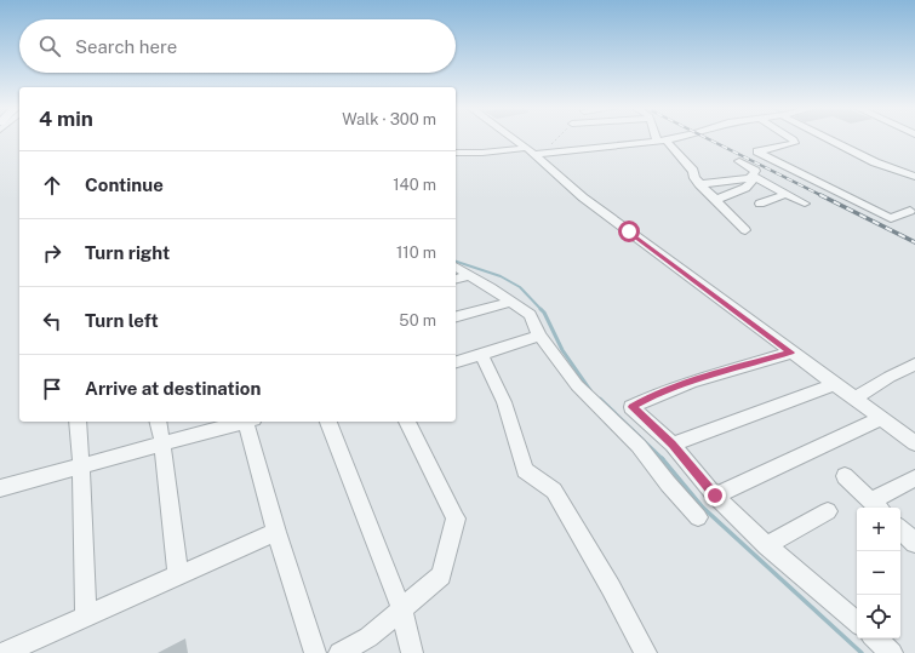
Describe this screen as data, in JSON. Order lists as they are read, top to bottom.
{
  "page": {
    "search": "Search here",
    "heading": ["4 min", "Walk · 300 m"],
    "list": [
      ["Continue", "140 m"],
      ["Turn right", "110 m"],
      ["Turn left", "50 m"],
      "Arrive at destination"
    ],
    "map_buttons": ["+", "−"]
  }
}
